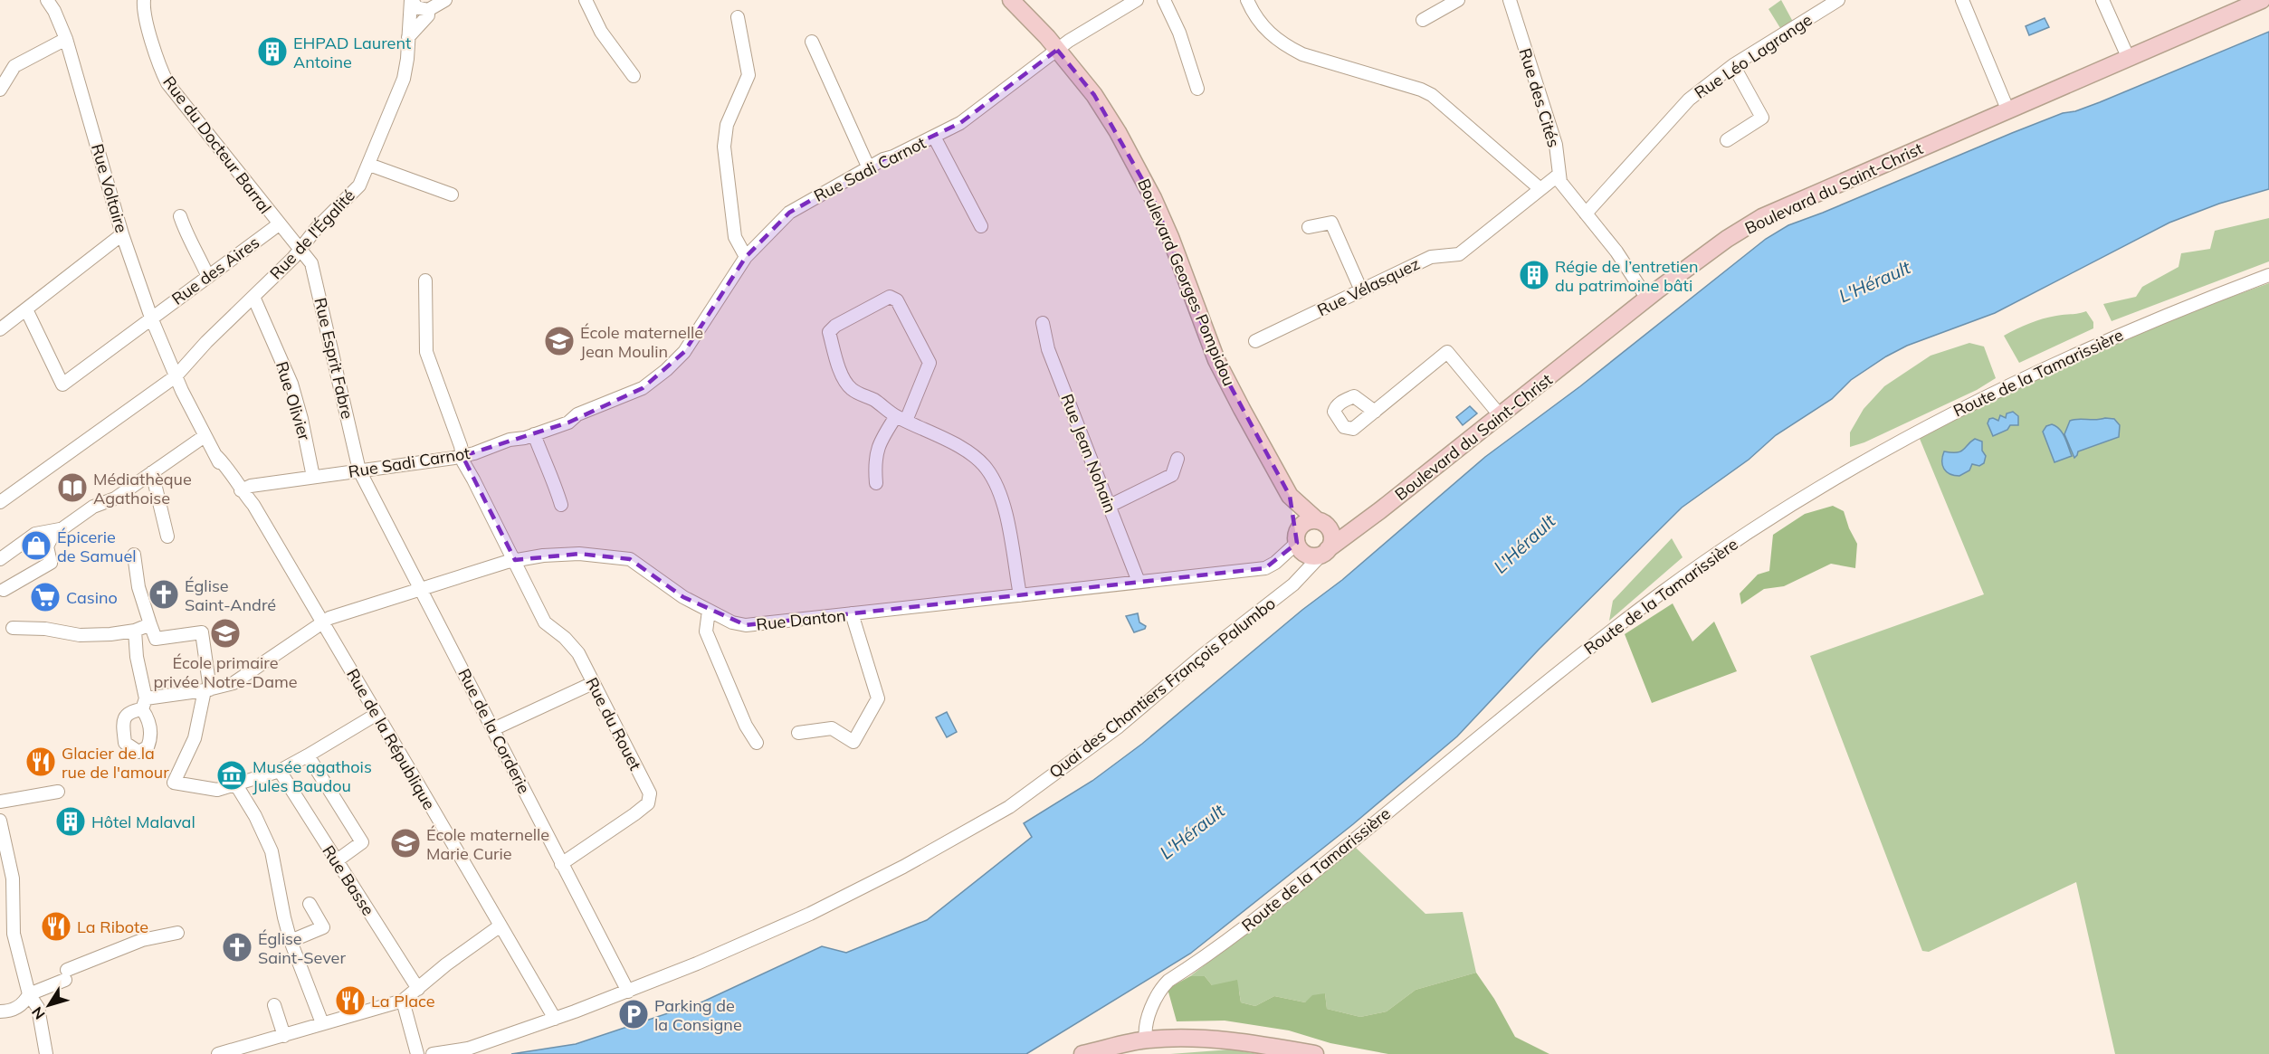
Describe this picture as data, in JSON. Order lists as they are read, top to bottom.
{
  "streets": {
    "street": [
      "Rue Léo Lagrange",
      "Rue des Cités",
      "Rue du Docteur Barral",
      "Rue Sadi Carnot",
      "Rue Voltaire",
      "Boulevard du Saint-Christ",
      "Rue de l'Égalité",
      "Rue des Aires",
      "Boulevard Georges Pompidou",
      "Rue Vélasquez",
      "Rue Esprit Fabre",
      "Route de la Tamarissière",
      "Rue Olivier",
      "Rue Jean Nohain",
      "Rue Danton",
      "Quai des Chantiers François Palumbo",
      "Rue du Rouet",
      "Rue de la Corderie",
      "Rue de la République",
      "Rue Basse"
    ]
  },
  "crossings": [
    ["Rue Léo Lagrange", "Rue des Cités"],
    ["Rue des Cités", "Boulevard du Saint-Christ"],
    ["Rue des Cités", "Rue Vélasquez"],
    ["Rue du Docteur Barral", "Rue de l'Égalité"],
    ["Rue du Docteur Barral", "Rue des Aires"],
    ["Rue du Docteur Barral", "Rue Esprit Fabre"],
    ["Rue Sadi Carnot", "Boulevard Georges Pompidou"],
    ["Rue Sadi Carnot", "Rue Esprit Fabre"],
    ["Rue Sadi Carnot", "Rue Olivier"],
    ["Rue Sadi Carnot", "Rue du Rouet"],
    ["Rue Sadi Carnot", "Rue de la Corderie"],
    ["Rue Sadi Carnot", "Rue de la République"],
    ["Rue Voltaire", "Rue de l'Égalité"],
    ["Rue Voltaire", "Rue des Aires"],
    ["Rue Voltaire", "Rue de la République"],
    ["Boulevard du Saint-Christ", "Boulevard Georges Pompidou"],
    ["Boulevard du Saint-Christ", "Rue Danton"],
    ["Boulevard du Saint-Christ", "Quai des Chantiers François Palumbo"],
    ["Rue de l'Égalité", "Rue Esprit Fabre"],
    ["Rue de l'Égalité", "Rue Olivier"],
    ["Rue de l'Égalité", "Rue de la République"],
    ["Boulevard Georges Pompidou", "Rue Danton"],
    ["Boulevard Georges Pompidou", "Quai des Chantiers François Palumbo"],
    ["Rue Esprit Fabre", "Rue de la Corderie"],
    ["Rue Jean Nohain", "Rue Danton"],
    ["Rue Danton", "Quai des Chantiers François Palumbo"],
    ["Rue Danton", "Rue du Rouet"],
    ["Rue Danton", "Rue de la Corderie"],
    ["Rue Danton", "Rue de la République"],
    ["Quai des Chantiers François Palumbo", "Rue de la Corderie"],
    ["Quai des Chantiers François Palumbo", "Rue de la République"],
    ["Rue du Rouet", "Rue de la Corderie"]
  ],
  "water": ["L'Hérault"],
  "places": {
    "building": ["EHPAD Laurent Antoine", "Régie de l’entretien du patrimoine bâti", "Hôtel Malaval"],
    "school or university": ["École maternelle Jean Moulin", "École primaire privée Notre-Dame", "École maternelle Marie Curie"],
    "library": ["Médiathèque Agathoise"],
    "shop": ["Épicerie de Samuel"],
    "church": ["Église Saint-André", "Église Saint-Sever"],
    "supermarket": ["Casino"],
    "restaurant": ["Glacier de la rue de l'amour", "La Ribote", "La Place"],
    "museum": ["Musée agathois Jules Baudou"],
    "parking": ["Parking de la Consigne"]
  },
  "north": "bottom left"
}
